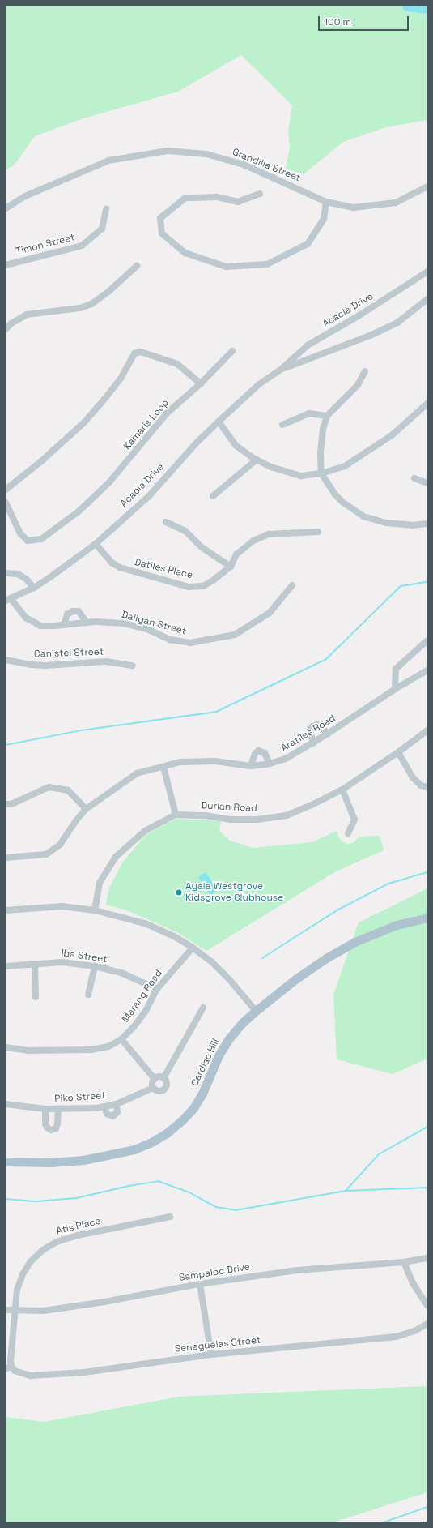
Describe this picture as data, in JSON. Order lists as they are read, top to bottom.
{
  "streets": {
    "main road": ["Cardiac Hill"],
    "street": [
      "Grandilla Street",
      "Timon Street",
      "Acacia Drive",
      "Kamaris Loop",
      "Datiles Place",
      "Daligan Street",
      "Canistel Street",
      "Aratiles Road",
      "Durian Road",
      "Iba Street",
      "Marang Road",
      "Piko Street",
      "Atis Place",
      "Sampaloc Drive",
      "Seneguelas Street"
    ]
  },
  "crossings": [
    ["Acacia Drive", "Datiles Place"],
    ["Acacia Drive", "Daligan Street"],
    ["Iba Street", "Marang Road"],
    ["Atis Place", "Sampaloc Drive"],
    ["Atis Place", "Seneguelas Street"]
  ],
  "places": ["Ayala Westgrove Kidsgrove Clubhouse"],
  "scale_bar": "100 m"
}
